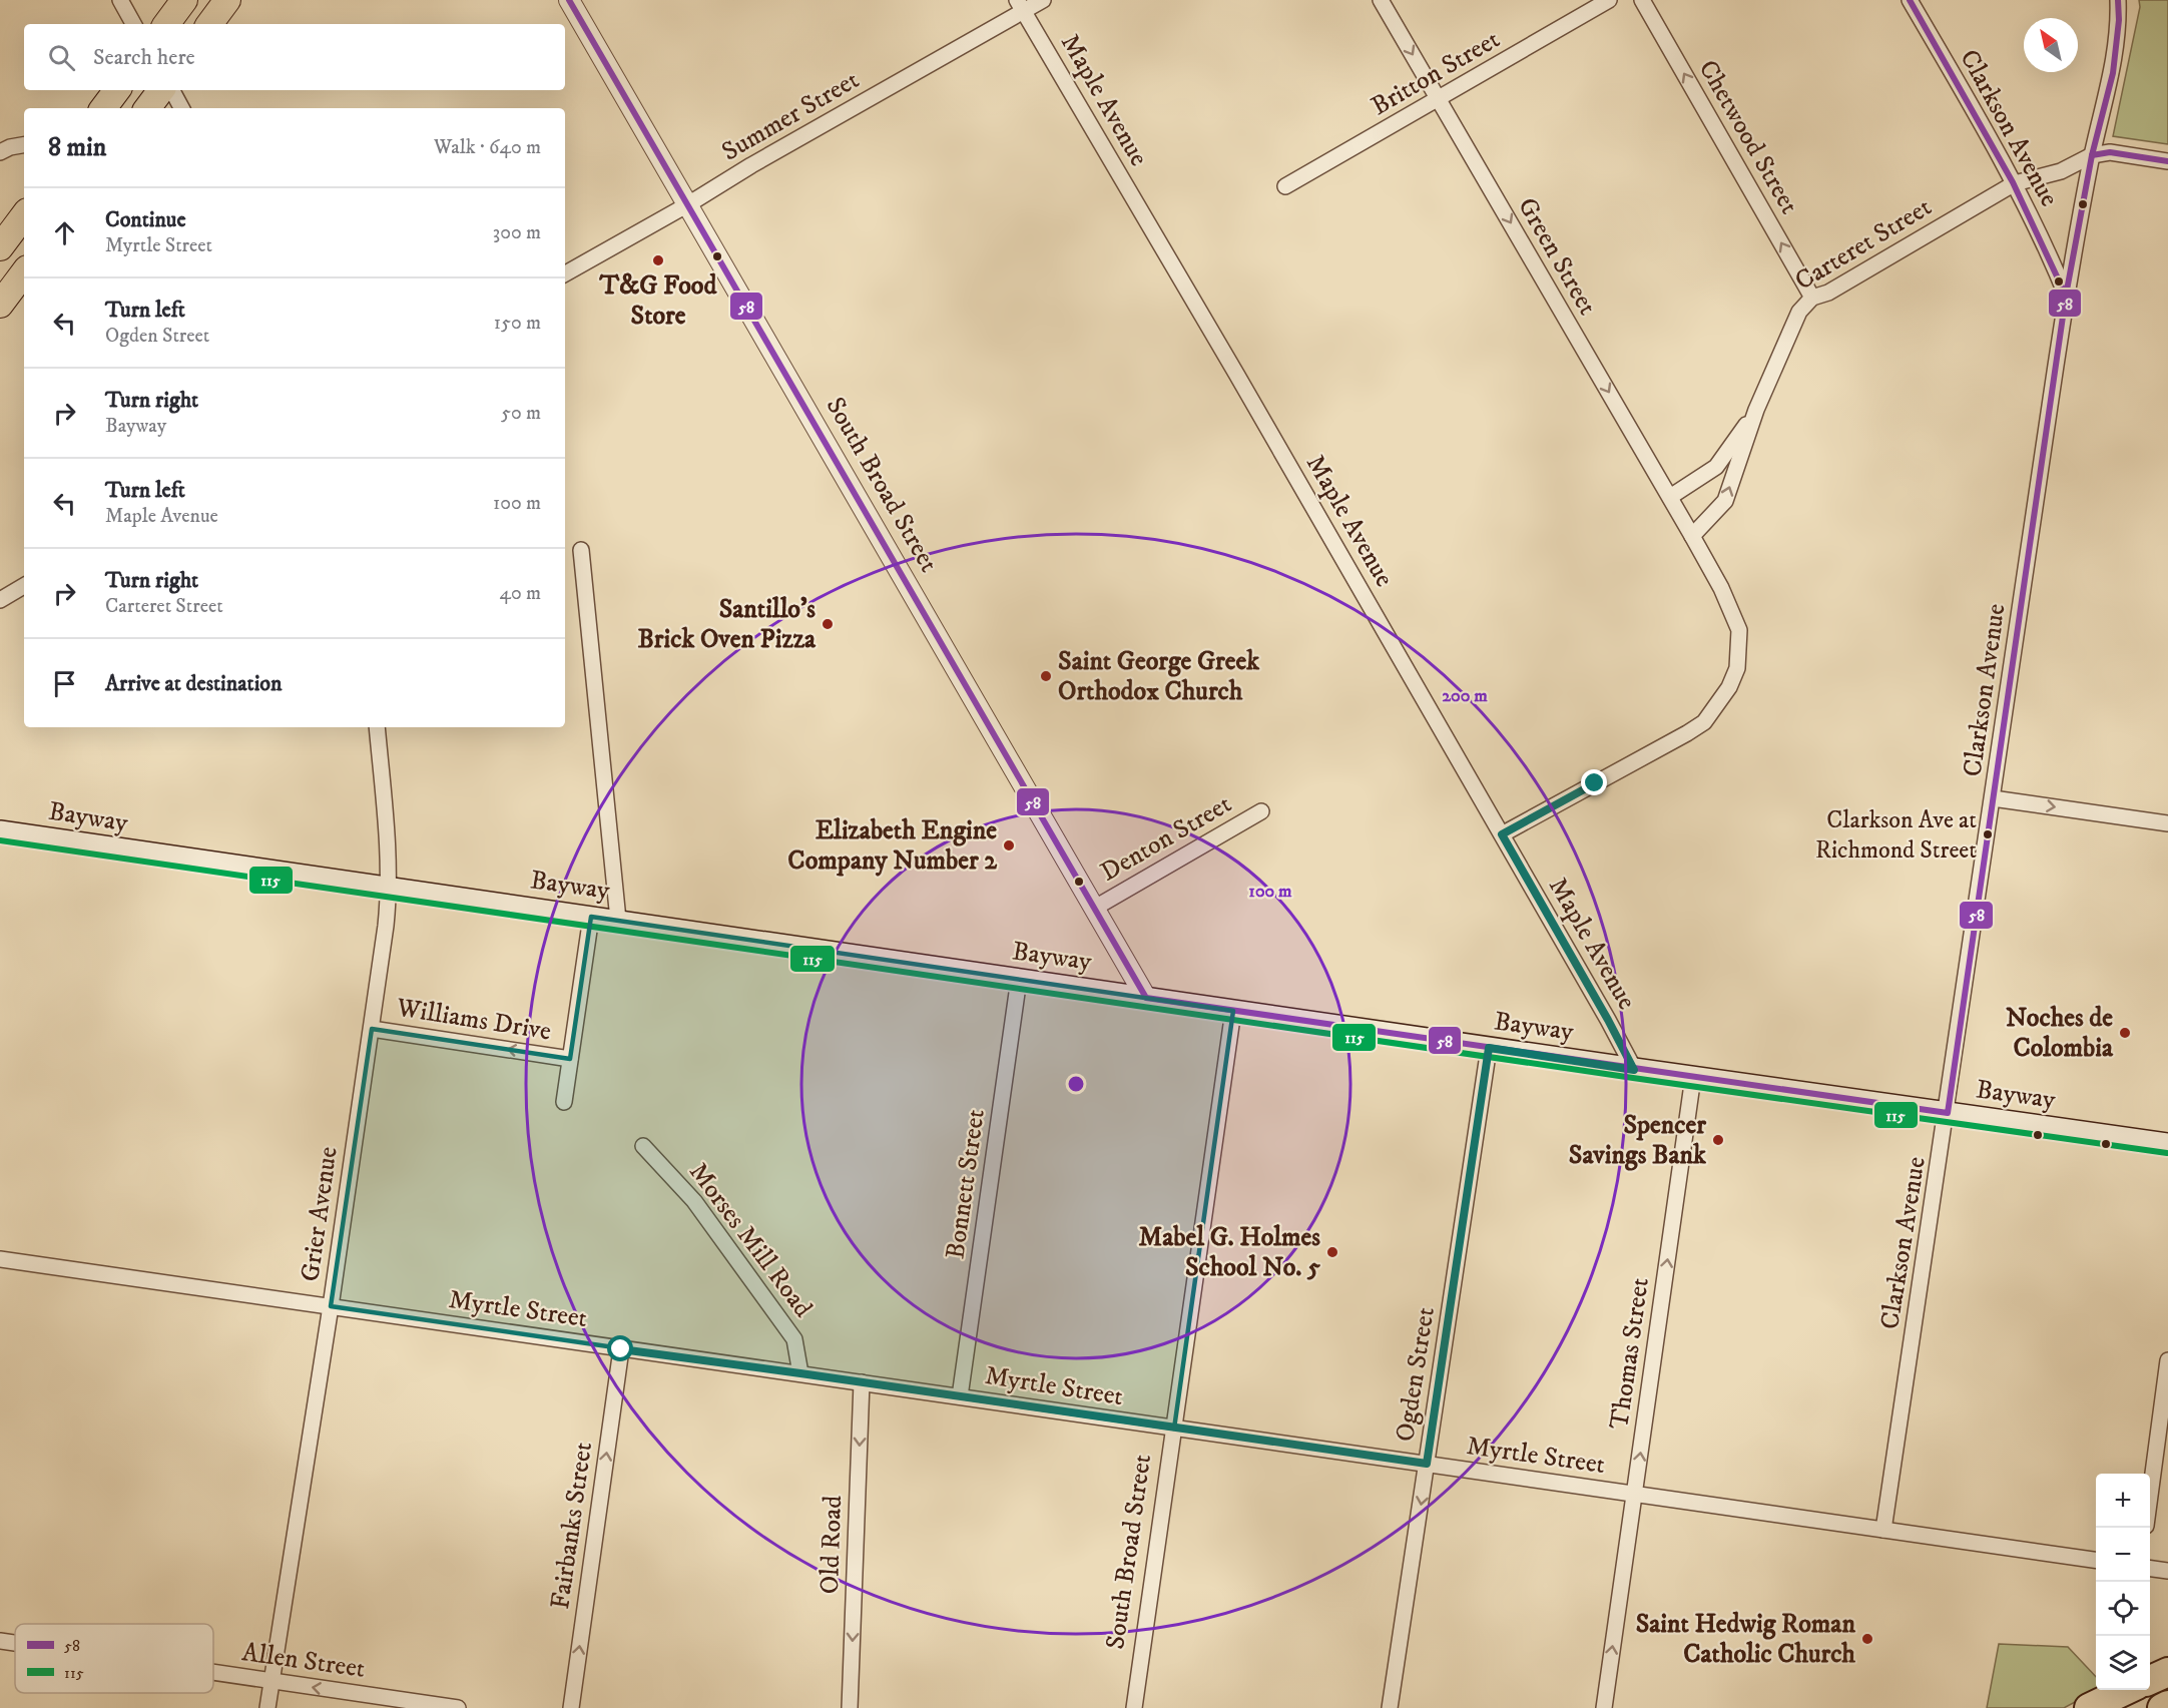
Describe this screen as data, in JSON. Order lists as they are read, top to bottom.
{
  "streets": {
    "main road": ["Bayway"],
    "street": [
      "Britton Street",
      "Maple Avenue",
      "Summer Street",
      "Clarkson Avenue",
      "Chetwood Street",
      "Carteret Street",
      "Green Street",
      "South Broad Street",
      "Denton Street",
      "Williams Drive",
      "Bonnett Street",
      "Grier Avenue",
      "Morses Mill Road",
      "Myrtle Street",
      "Thomas Street",
      "Ogden Street",
      "Fairbanks Street",
      "Old Road",
      "Allen Street"
    ]
  },
  "crossings": [
    ["Britton Street", "Green Street"],
    ["Maple Avenue", "Summer Street"],
    ["Maple Avenue", "Bayway"],
    ["Summer Street", "South Broad Street"],
    ["Clarkson Avenue", "Carteret Street"],
    ["Clarkson Avenue", "Bayway"],
    ["Clarkson Avenue", "Myrtle Street"],
    ["Chetwood Street", "Carteret Street"],
    ["Carteret Street", "Green Street"],
    ["South Broad Street", "Bayway"],
    ["South Broad Street", "Denton Street"],
    ["South Broad Street", "Myrtle Street"],
    ["Bayway", "Bonnett Street"],
    ["Bayway", "Grier Avenue"],
    ["Bayway", "Thomas Street"],
    ["Bayway", "Ogden Street"],
    ["Williams Drive", "Grier Avenue"],
    ["Bonnett Street", "Myrtle Street"],
    ["Grier Avenue", "Myrtle Street"],
    ["Grier Avenue", "Allen Street"],
    ["Morses Mill Road", "Myrtle Street"],
    ["Myrtle Street", "Thomas Street"],
    ["Myrtle Street", "Ogden Street"],
    ["Myrtle Street", "Fairbanks Street"],
    ["Myrtle Street", "Old Road"]
  ],
  "one_way": [
    "Chetwood Street",
    "Green Street",
    "Williams Drive",
    "Thomas Street",
    "Ogden Street",
    "Fairbanks Street",
    "Old Road",
    "Allen Street"
  ],
  "places": [
    "T&G Food Store",
    "Santillo's Brick Oven Pizza",
    "Saint George Greek Orthodox Church",
    "Clarkson Ave at Richmond Street",
    "Elizabeth Engine Company Number 2",
    "Noches de Colombia",
    "Spencer Savings Bank",
    "Mabel G. Holmes School No. 5",
    "Saint Hedwig Roman Catholic Church"
  ],
  "lines": ["transit line 58", "transit line 115"],
  "legend": ["58", "115"],
  "north": "top left",
  "page": {
    "search": "Search here",
    "heading": ["8 min", "Walk · 640 m"],
    "list": [
      ["Continue", "Myrtle Street", "300 m"],
      ["Turn left", "Ogden Street", "150 m"],
      ["Turn right", "Bayway", "50 m"],
      ["Turn left", "Maple Avenue", "100 m"],
      ["Turn right", "Carteret Street", "40 m"],
      "Arrive at destination"
    ],
    "map_buttons": ["+", "−"]
  },
  "rings": ["200 m", "100 m"]
}
